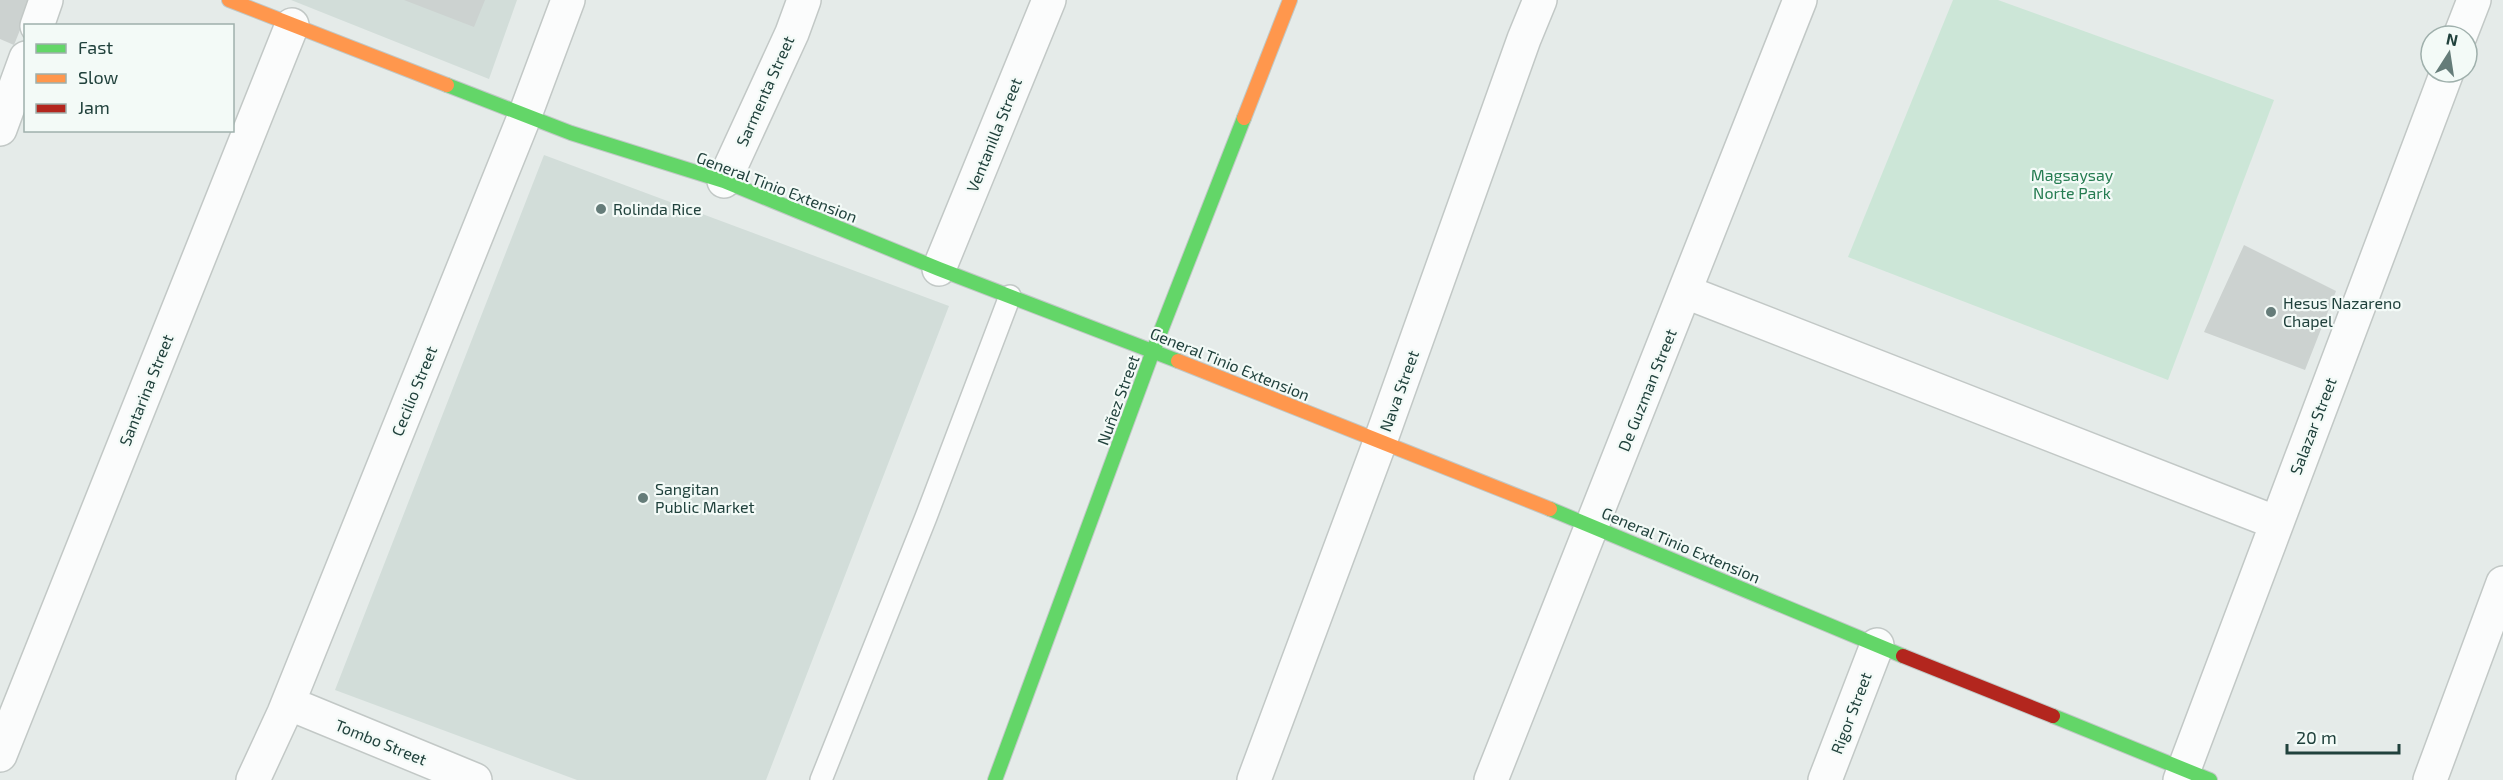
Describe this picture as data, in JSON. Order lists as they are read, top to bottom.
{
  "streets": {
    "street": [
      "Sarmenta Street",
      "Ventanilla Street",
      "General Tinio Extension",
      "Santarina Street",
      "De Guzman Street",
      "Cecilio Street",
      "Nava Street",
      "Nuñez Street",
      "Salazar Street",
      "Rigor Street",
      "Tombo Street"
    ]
  },
  "crossings": [
    ["Sarmenta Street", "General Tinio Extension"],
    ["Ventanilla Street", "General Tinio Extension"],
    ["General Tinio Extension", "Santarina Street"],
    ["General Tinio Extension", "De Guzman Street"],
    ["General Tinio Extension", "Cecilio Street"],
    ["General Tinio Extension", "Nava Street"],
    ["General Tinio Extension", "Nuñez Street"],
    ["General Tinio Extension", "Salazar Street"],
    ["General Tinio Extension", "Rigor Street"],
    ["Cecilio Street", "Tombo Street"]
  ],
  "parks": ["Magsaysay Norte Park"],
  "places": ["Rolinda Rice", "Hesus Nazareno Chapel", "Sangitan Public Market"],
  "legend": ["Fast", "Slow", "Jam"],
  "scale_bar": "20 m",
  "north": "top"
}
